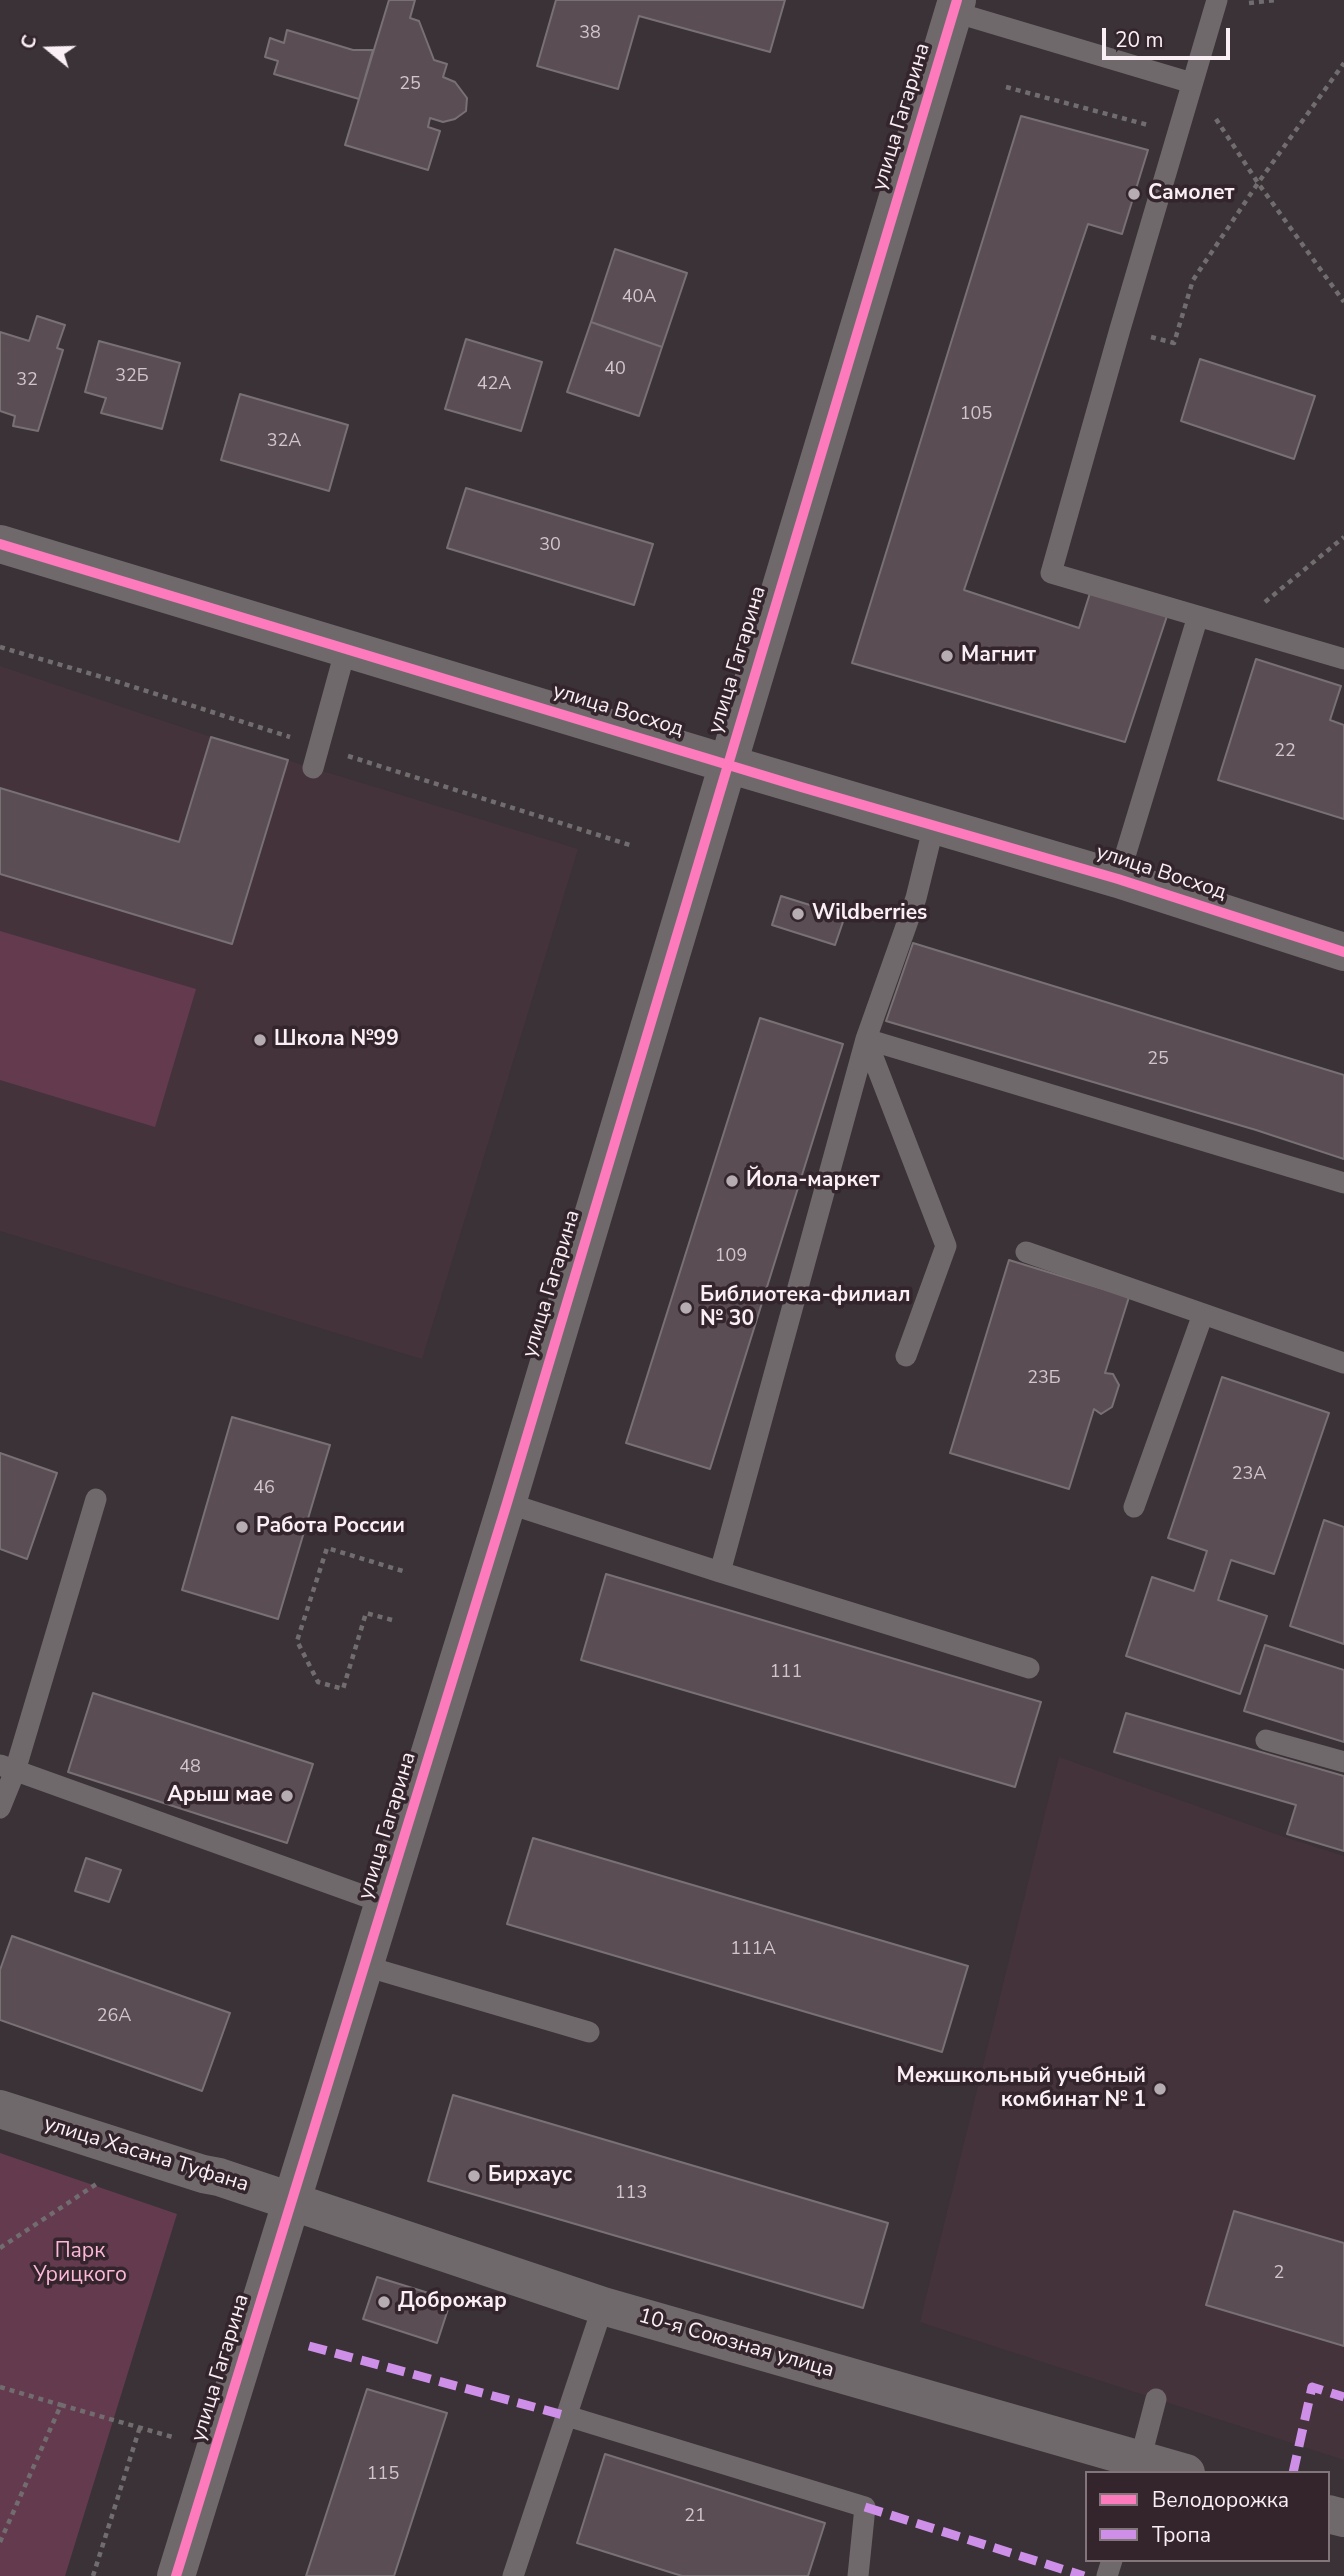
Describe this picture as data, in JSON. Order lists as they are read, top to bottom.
{
  "streets": {
    "street": [
      "улица Гагарина",
      "улица Восход",
      "улица Хасана Туфана",
      "10-я Союзная улица"
    ]
  },
  "crossings": [
    ["улица Гагарина", "улица Восход"],
    ["улица Гагарина", "улица Хасана Туфана"],
    ["улица Гагарина", "10-я Союзная улица"],
    ["улица Хасана Туфана", "10-я Союзная улица"]
  ],
  "parks": ["Парк Урицкого"],
  "places": [
    "Самолет",
    "Магнит",
    "Wildberries",
    "Школа №99",
    "Йола-маркет",
    "Библиотека-филиал № 30",
    "Работа России",
    "Арыш мае",
    "Межшкольный учебный комбинат № 1",
    "Бирхаус",
    "Доброжар"
  ],
  "house_numbers": [
    "38",
    "25",
    "40А",
    "40",
    "32Б",
    "32",
    "42А",
    "105",
    "32А",
    "30",
    "22",
    "25",
    "109",
    "23Б",
    "23А",
    "46",
    "111",
    "48",
    "111А",
    "26А",
    "113",
    "2",
    "115",
    "21"
  ],
  "legend": ["Велодорожка", "Тропа"],
  "scale_bar": "20 m",
  "north": "left"
}
